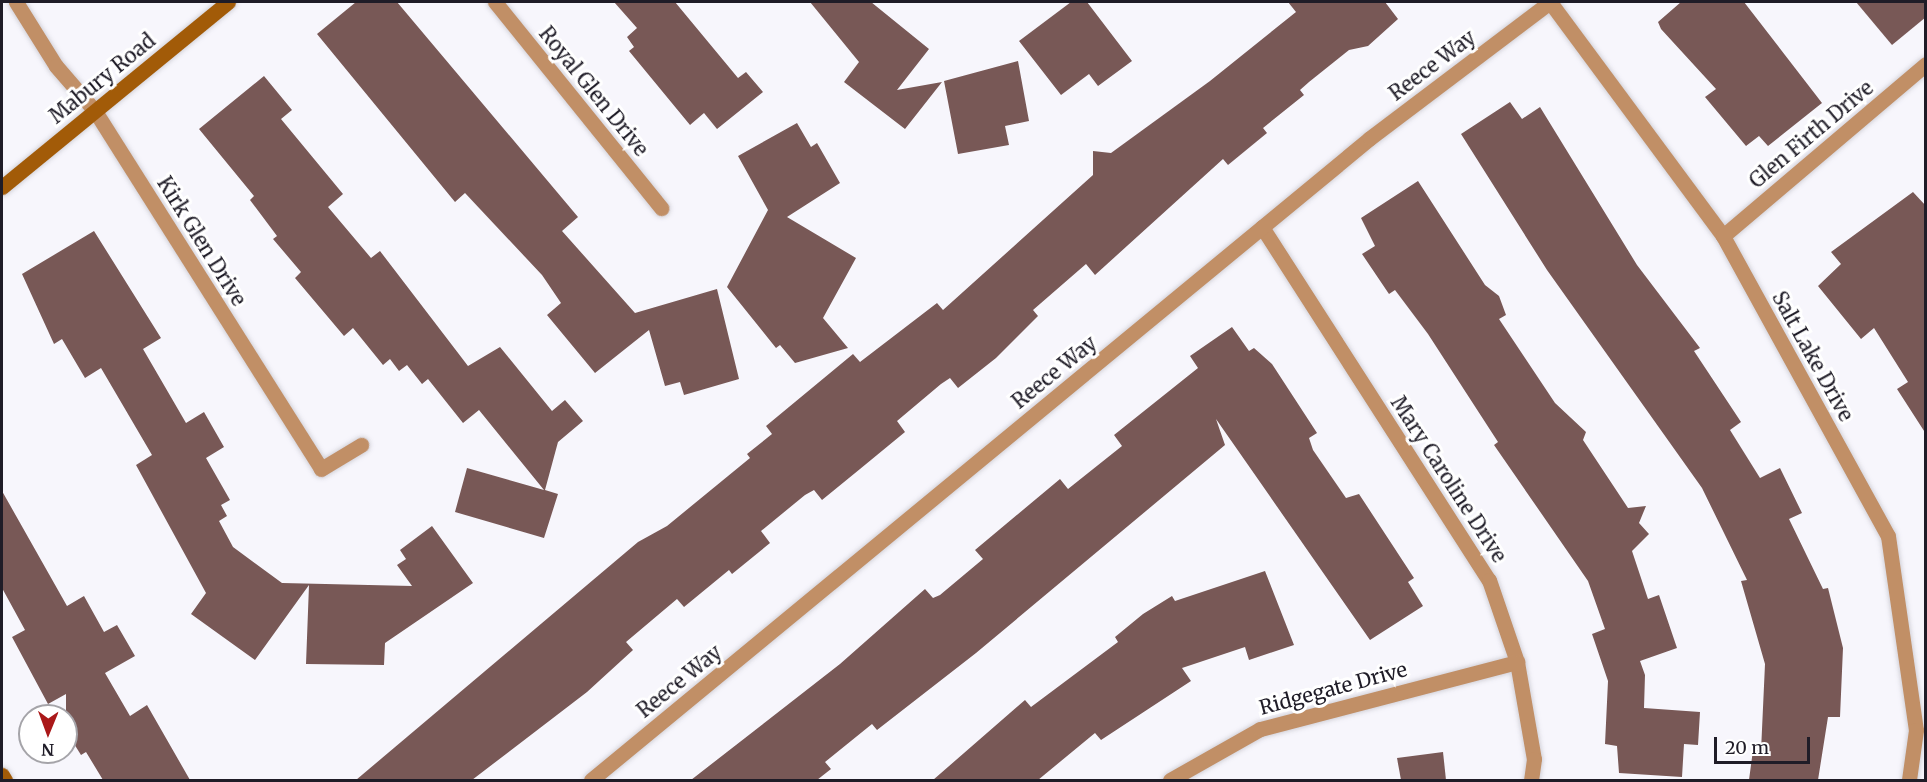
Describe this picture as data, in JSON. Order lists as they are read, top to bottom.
{
  "streets": {
    "main road": ["Mabury Road"],
    "street": [
      "Reece Way",
      "Royal Glen Drive",
      "Glen Firth Drive",
      "Kirk Glen Drive",
      "Salt Lake Drive",
      "Mary Caroline Drive",
      "Ridgegate Drive"
    ]
  },
  "crossings": [
    ["Reece Way", "Salt Lake Drive"],
    ["Reece Way", "Mary Caroline Drive"],
    ["Mabury Road", "Kirk Glen Drive"],
    ["Glen Firth Drive", "Salt Lake Drive"],
    ["Mary Caroline Drive", "Ridgegate Drive"]
  ],
  "scale_bar": "20 m",
  "north": "bottom"
}
